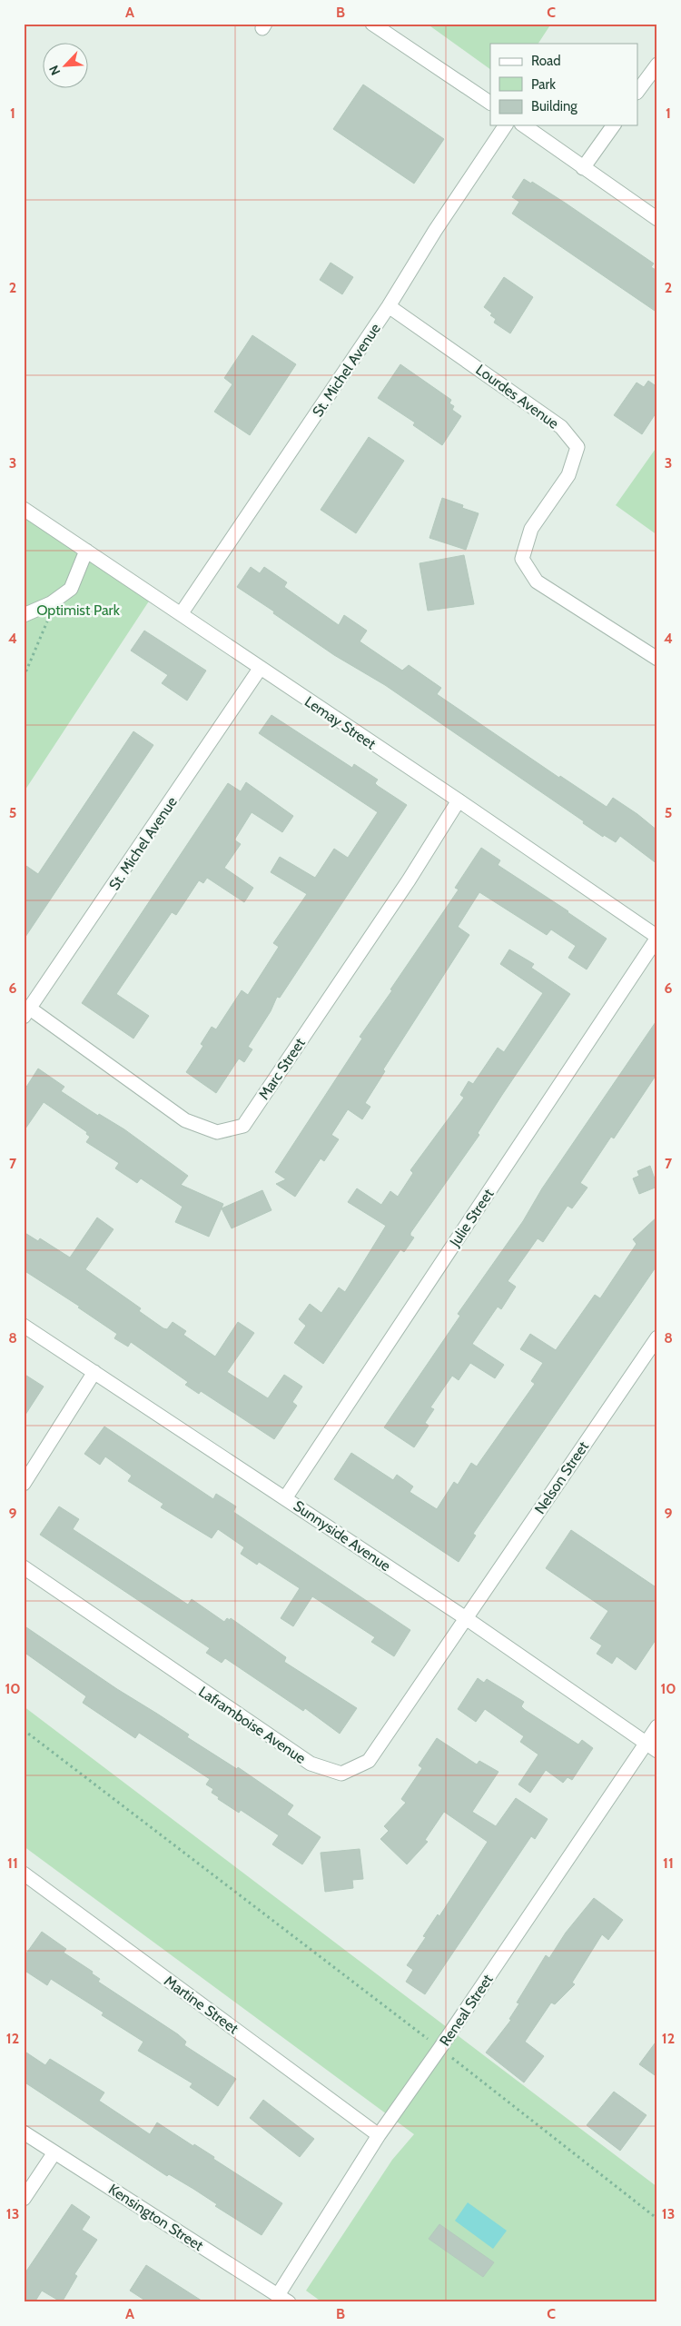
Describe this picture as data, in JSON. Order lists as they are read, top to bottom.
{
  "streets": {
    "street": [
      "St. Michel Avenue",
      "Lourdes Avenue",
      "Lemay Street",
      "Marc Street",
      "Julie Street",
      "Nelson Street",
      "Sunnyside Avenue",
      "Laframboise Avenue",
      "Martine Street",
      "Reneal Street",
      "Kensington Street"
    ]
  },
  "crossings": [
    ["St. Michel Avenue", "Lourdes Avenue"],
    ["St. Michel Avenue", "Lemay Street"],
    ["St. Michel Avenue", "Marc Street"],
    ["Lemay Street", "Marc Street"],
    ["Lemay Street", "Julie Street"],
    ["Julie Street", "Sunnyside Avenue"],
    ["Nelson Street", "Sunnyside Avenue"],
    ["Nelson Street", "Laframboise Avenue"],
    ["Sunnyside Avenue", "Laframboise Avenue"],
    ["Sunnyside Avenue", "Reneal Street"],
    ["Martine Street", "Reneal Street"],
    ["Reneal Street", "Kensington Street"]
  ],
  "parks": ["Optimist Park"],
  "legend": ["Road", "Park", "Building"],
  "north": "bottom left",
  "grid": {
    "columns": ["A", "B", "C"],
    "rows": [
      "1",
      "2",
      "3",
      "4",
      "5",
      "6",
      "7",
      "8",
      "9",
      "10",
      "11",
      "12",
      "13"
    ]
  }
}
